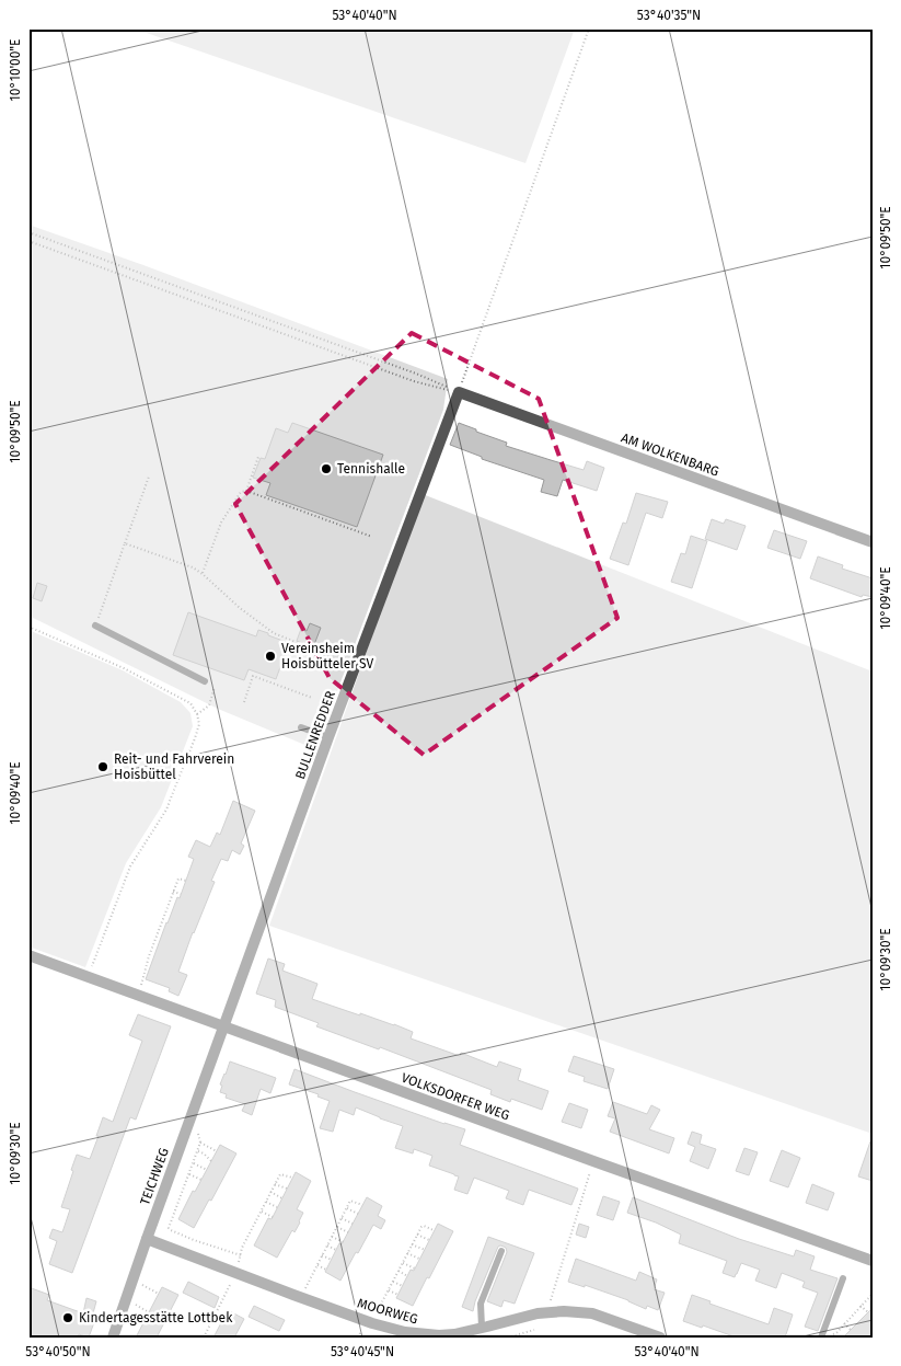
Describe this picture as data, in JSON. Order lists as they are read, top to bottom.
{
  "streets": {
    "street": [
      "AM WOLKENBARG",
      "BULLENREDDER",
      "VOLKSDORFER WEG",
      "TEICHWEG",
      "MOORWEG"
    ]
  },
  "crossings": [
    ["AM WOLKENBARG", "BULLENREDDER"],
    ["BULLENREDDER", "VOLKSDORFER WEG"],
    ["BULLENREDDER", "TEICHWEG"],
    ["VOLKSDORFER WEG", "TEICHWEG"],
    ["TEICHWEG", "MOORWEG"]
  ],
  "places": [
    "Tennishalle",
    "Vereinsheim Hoisbütteler SV",
    "Reit- und Fahrverein Hoisbüttel",
    "Kindertagesstätte Lottbek"
  ],
  "coordinates": [
    "53°40'40\"N",
    "53°40'35\"N",
    "10°10'00\"E",
    "10°09'50\"E",
    "10°09'40\"E",
    "10°09'30\"E",
    "53°40'50\"N",
    "53°40'45\"N"
  ]
}
